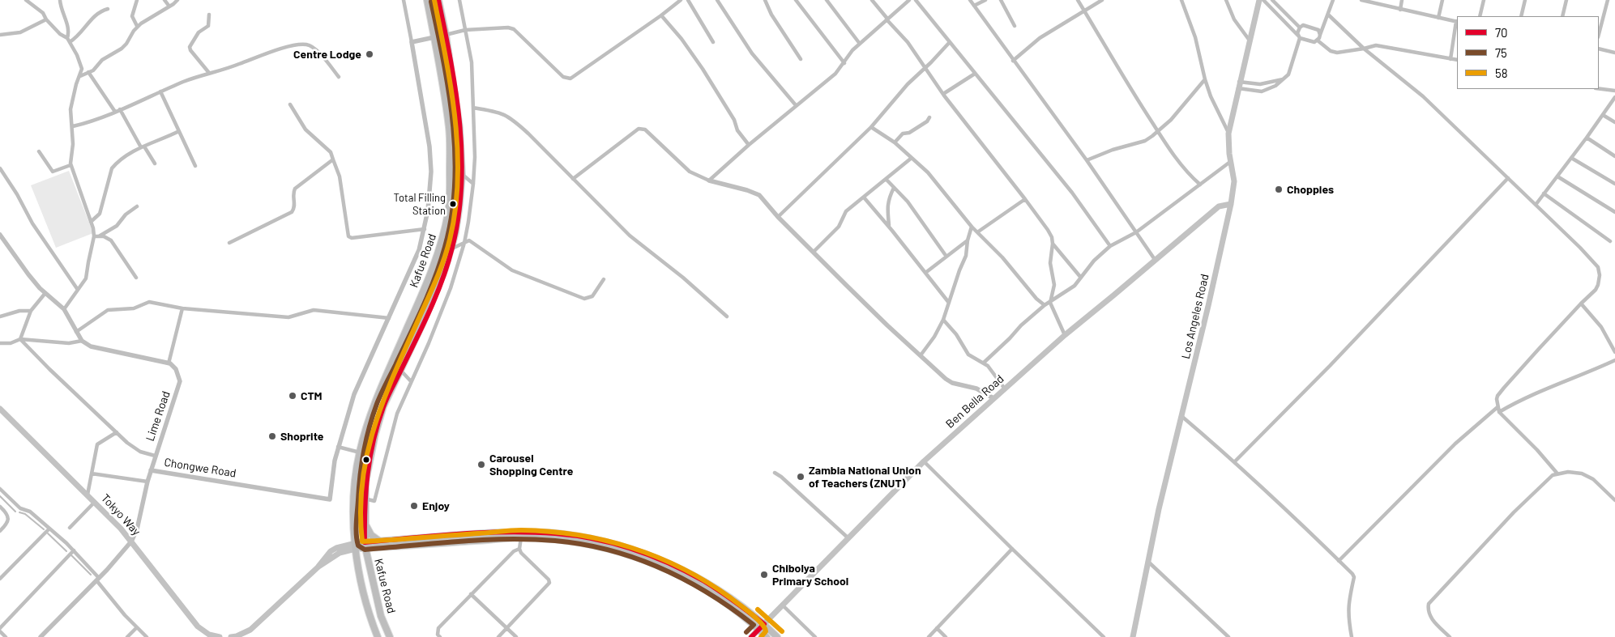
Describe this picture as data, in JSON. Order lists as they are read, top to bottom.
{
  "streets": {
    "main road": [
      "Kafue Road",
      "Los Angeles Road",
      "Ben Bella Road",
      "Tokyo Way"
    ],
    "street": ["Lime Road", "Chongwe Road"]
  },
  "crossings": [
    ["Los Angeles Road", "Ben Bella Road"],
    ["Lime Road", "Chongwe Road"],
    ["Chongwe Road", "Tokyo Way"]
  ],
  "places": [
    "Centre Lodge",
    "Choppies",
    "Total Filling Station",
    "CTM",
    "Shoprite",
    "Carousel Shopping Centre",
    "Zambia National Union of Teachers (ZNUT)",
    "Enjoy",
    "Chibolya Primary School"
  ],
  "lines": ["transit line 70", "transit line 58", "transit line 75"],
  "legend": ["70", "75", "58"]
}
